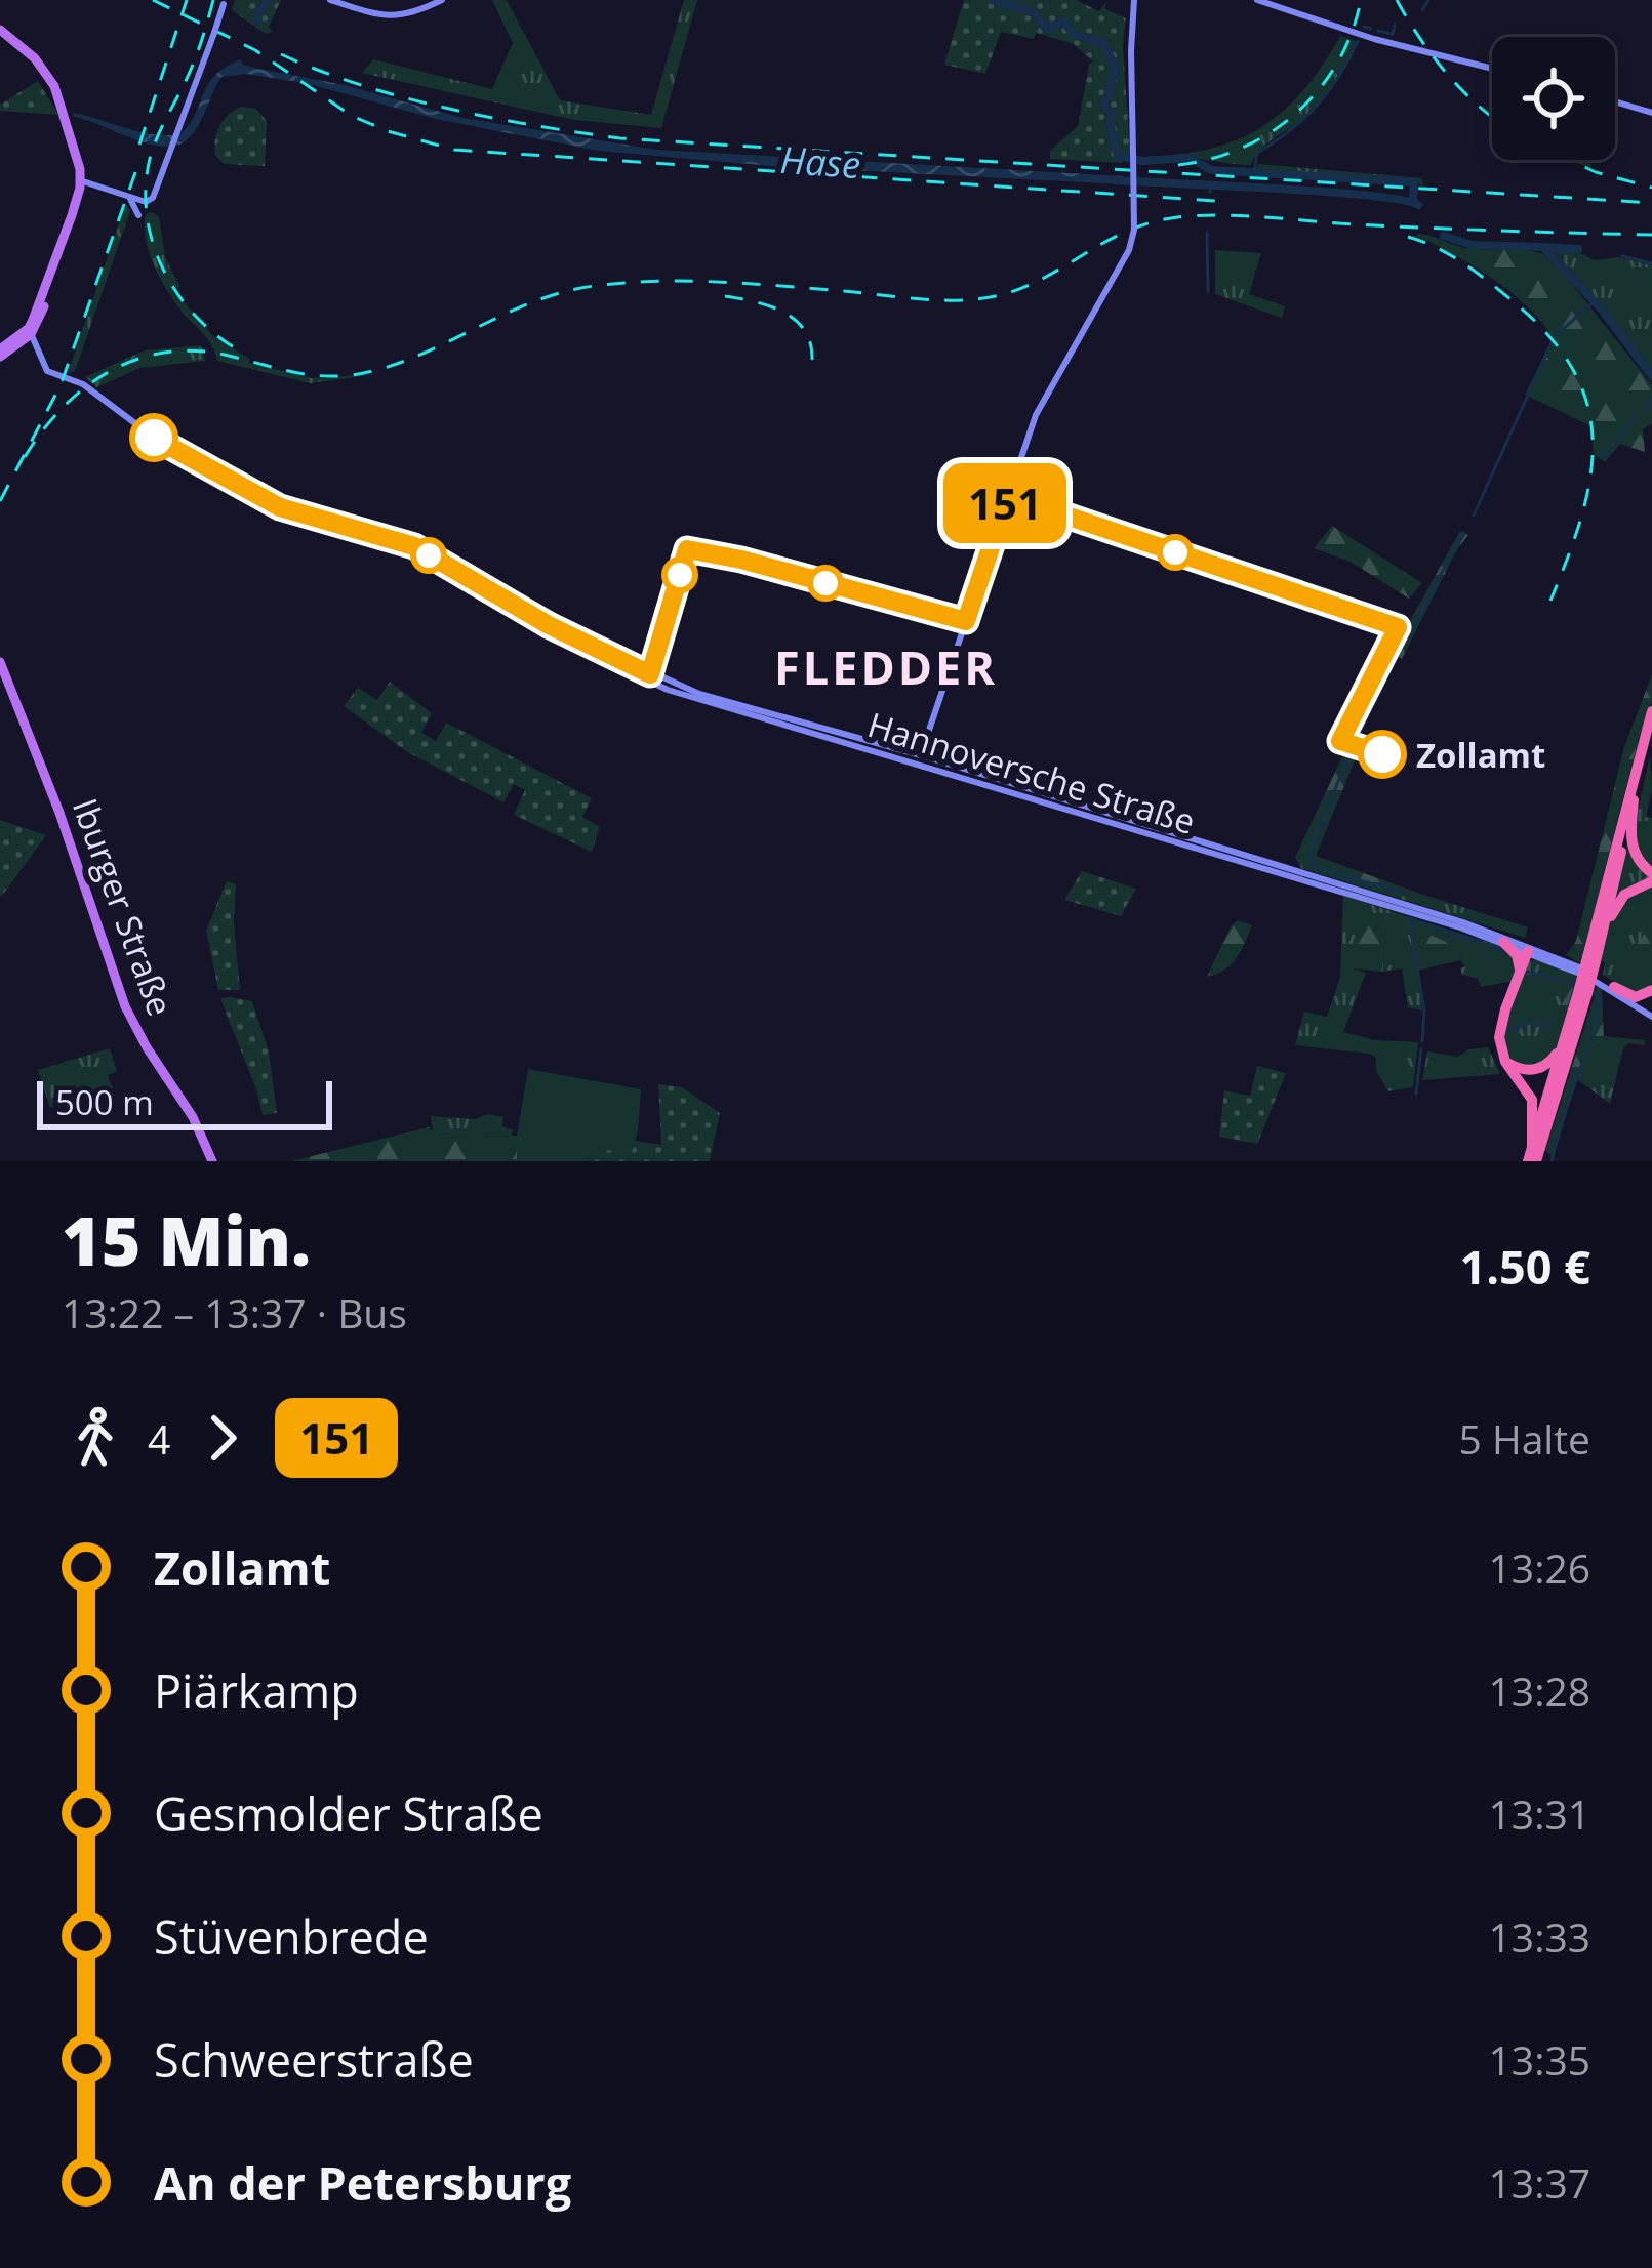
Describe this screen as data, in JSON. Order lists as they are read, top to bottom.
{
  "streets": {
    "main road": ["Hannoversche Straße", "Iburger Straße"]
  },
  "districts": ["FLEDDER"],
  "water": ["Hase"],
  "places": ["Zollamt"],
  "lines": ["bus line 151"],
  "scale_bar": "500 m",
  "page": {
    "on_map": "151",
    "scale": "500 m",
    "heading": ["15 Min.", "13:22 – 13:37 · Bus", "1.50 €"],
    "legs": ["4", "151", "5 Halte"],
    "list": [
      {
        "name": "Zollamt",
        "value": "13:26"
      },
      {
        "name": "Piärkamp",
        "value": "13:28"
      },
      {
        "name": "Gesmolder Straße",
        "value": "13:31"
      },
      {
        "name": "Stüvenbrede",
        "value": "13:33"
      },
      {
        "name": "Schweerstraße",
        "value": "13:35"
      },
      {
        "name": "An der Petersburg",
        "value": "13:37"
      }
    ]
  }
}
